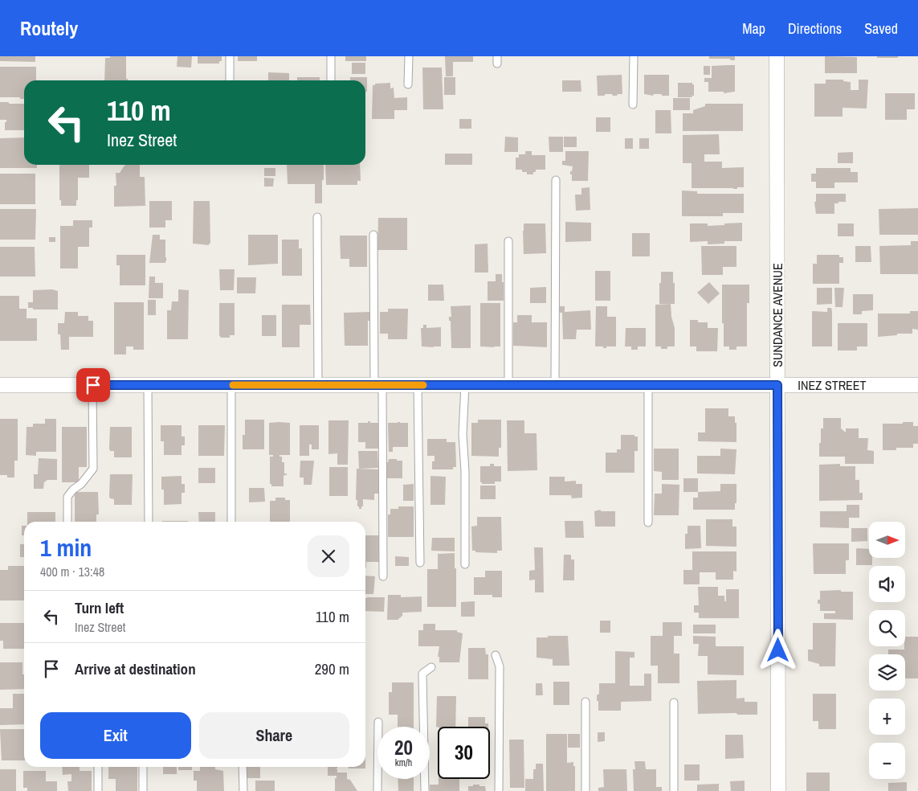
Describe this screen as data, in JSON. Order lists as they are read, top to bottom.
{
  "streets": {
    "street": ["SUNDANCE AVENUE", "INEZ STREET"]
  },
  "crossings": [
    ["SUNDANCE AVENUE", "INEZ STREET"]
  ],
  "north": "right",
  "page": {
    "header": "Routely",
    "nav": ["Map", "Directions", "Saved"],
    "turn": ["110 m", "Inez Street"],
    "map_buttons": ["+", "−"],
    "heading": ["1 min", "400 m · 13:48"],
    "list": [
      {
        "name": "Turn left",
        "note": "Inez Street",
        "value": "110 m"
      },
      {
        "name": "Arrive at destination",
        "value": "290 m"
      }
    ],
    "buttons": ["Exit", "Share"],
    "speed": "20 km/h",
    "limit": "30"
  }
}
